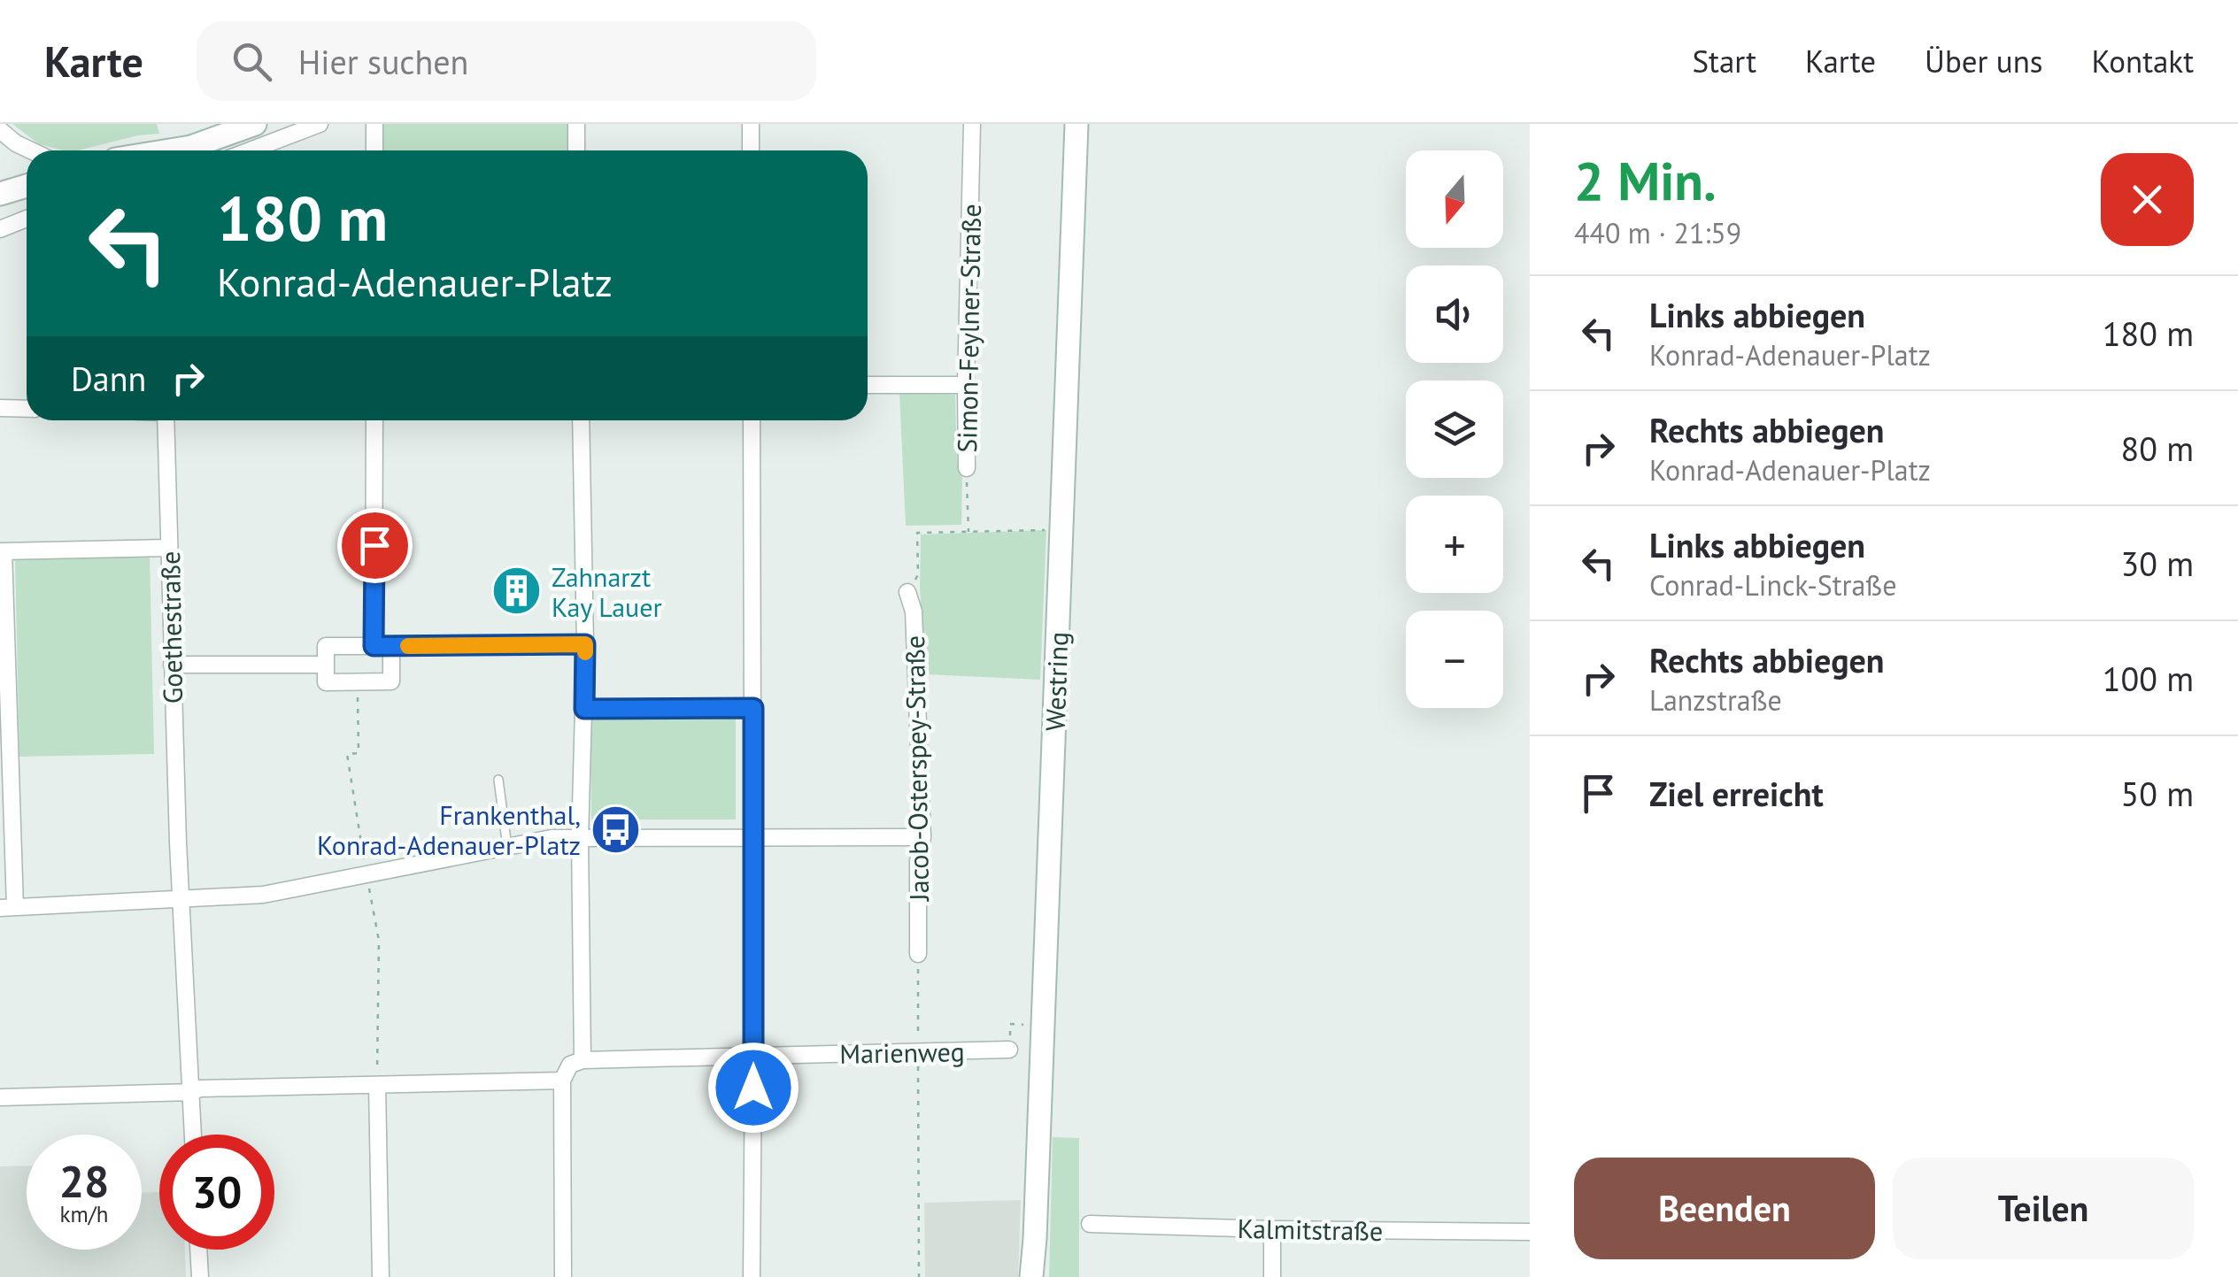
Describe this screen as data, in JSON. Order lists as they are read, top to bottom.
{
  "streets": {
    "main road": ["Westring"],
    "street": [
      "Simon-Feylner-Straße",
      "Goethestraße",
      "Jacob-Osterspey-Straße",
      "Marienweg",
      "Kalmitstraße"
    ]
  },
  "places": {
    "building": ["Zahnarzt Kay Lauer"],
    "bus stop": ["Frankenthal, Konrad-Adenauer-Platz"]
  },
  "north": "bottom",
  "page": {
    "header": "Karte",
    "search": "Hier suchen",
    "nav": [
      "Start",
      "Karte",
      "Über uns",
      "Kontakt"
    ],
    "heading": ["2 Min.", "440 m · 21:59"],
    "map_buttons": ["+", "−"],
    "turn": ["180 m", "Konrad-Adenauer-Platz"],
    "list": [
      {
        "name": "Links abbiegen",
        "note": "Konrad-Adenauer-Platz",
        "value": "180 m"
      },
      {
        "name": "Rechts abbiegen",
        "note": "Konrad-Adenauer-Platz",
        "value": "80 m"
      },
      {
        "name": "Links abbiegen",
        "note": "Conrad-Linck-Straße",
        "value": "30 m"
      },
      {
        "name": "Rechts abbiegen",
        "note": "Lanzstraße",
        "value": "100 m"
      },
      {
        "name": "Ziel erreicht",
        "value": "50 m"
      }
    ],
    "then": "Dann",
    "speed": "28 km/h",
    "limit": "30",
    "buttons": ["Beenden", "Teilen"]
  }
}
